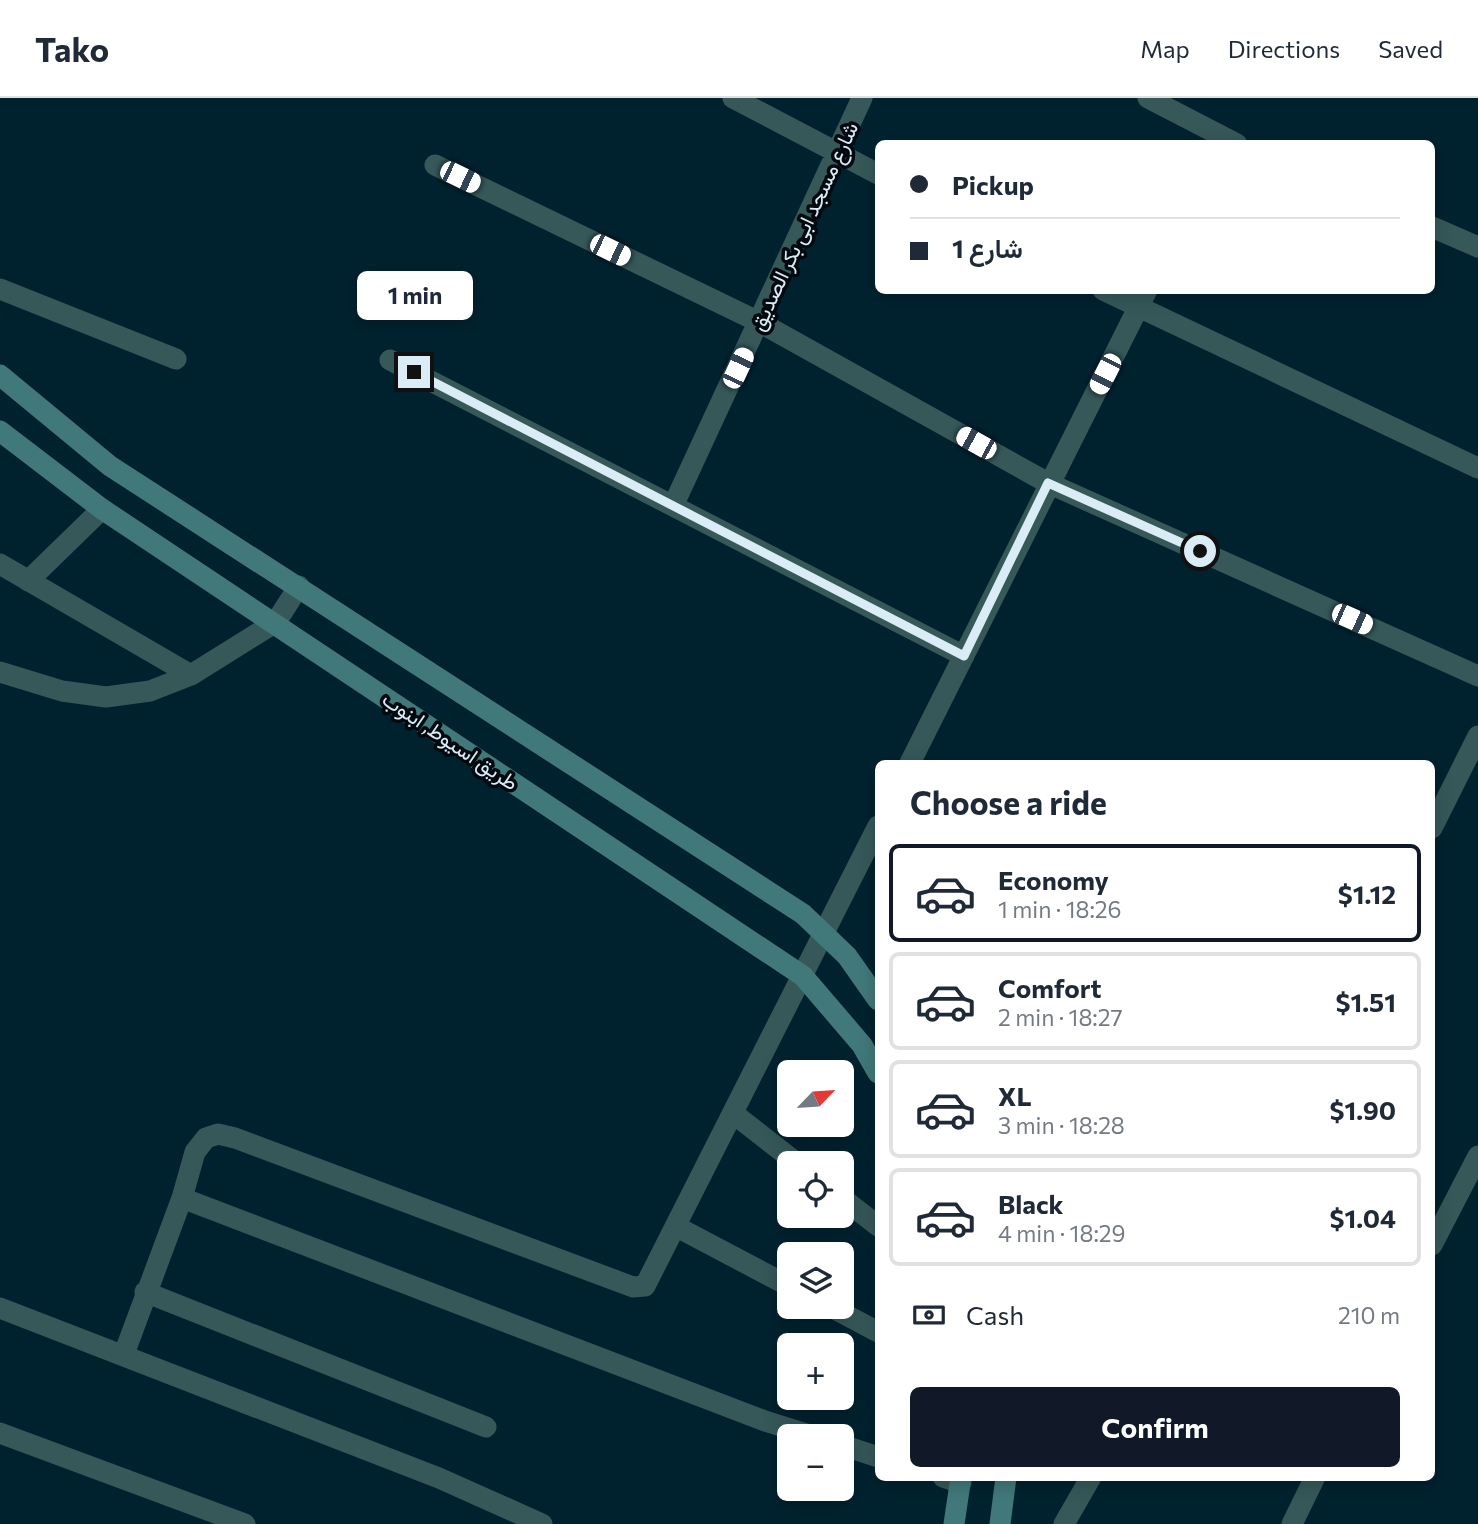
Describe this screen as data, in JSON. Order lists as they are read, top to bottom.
{
  "streets": {
    "main road": ["طريق اسيوط, ابنوب"],
    "street": ["شارع مسجد ابى بكر الصديق"]
  },
  "north": "top right",
  "page": {
    "header": "Tako",
    "nav": ["Map", "Directions", "Saved"],
    "banner": ["Pickup", "شارع 1"],
    "bubble": "1 min",
    "heading": "Choose a ride",
    "list": [
      {
        "name": "Economy",
        "note": "1 min · 18:26",
        "value": "$1.12"
      },
      {
        "name": "Comfort",
        "note": "2 min · 18:27",
        "value": "$1.51"
      },
      {
        "name": "XL",
        "note": "3 min · 18:28",
        "value": "$1.90"
      },
      {
        "name": "Black",
        "note": "4 min · 18:29",
        "value": "$1.04"
      }
    ],
    "map_buttons": ["+", "−"],
    "pay": ["Cash", "210 m"],
    "buttons": "Confirm"
  }
}
